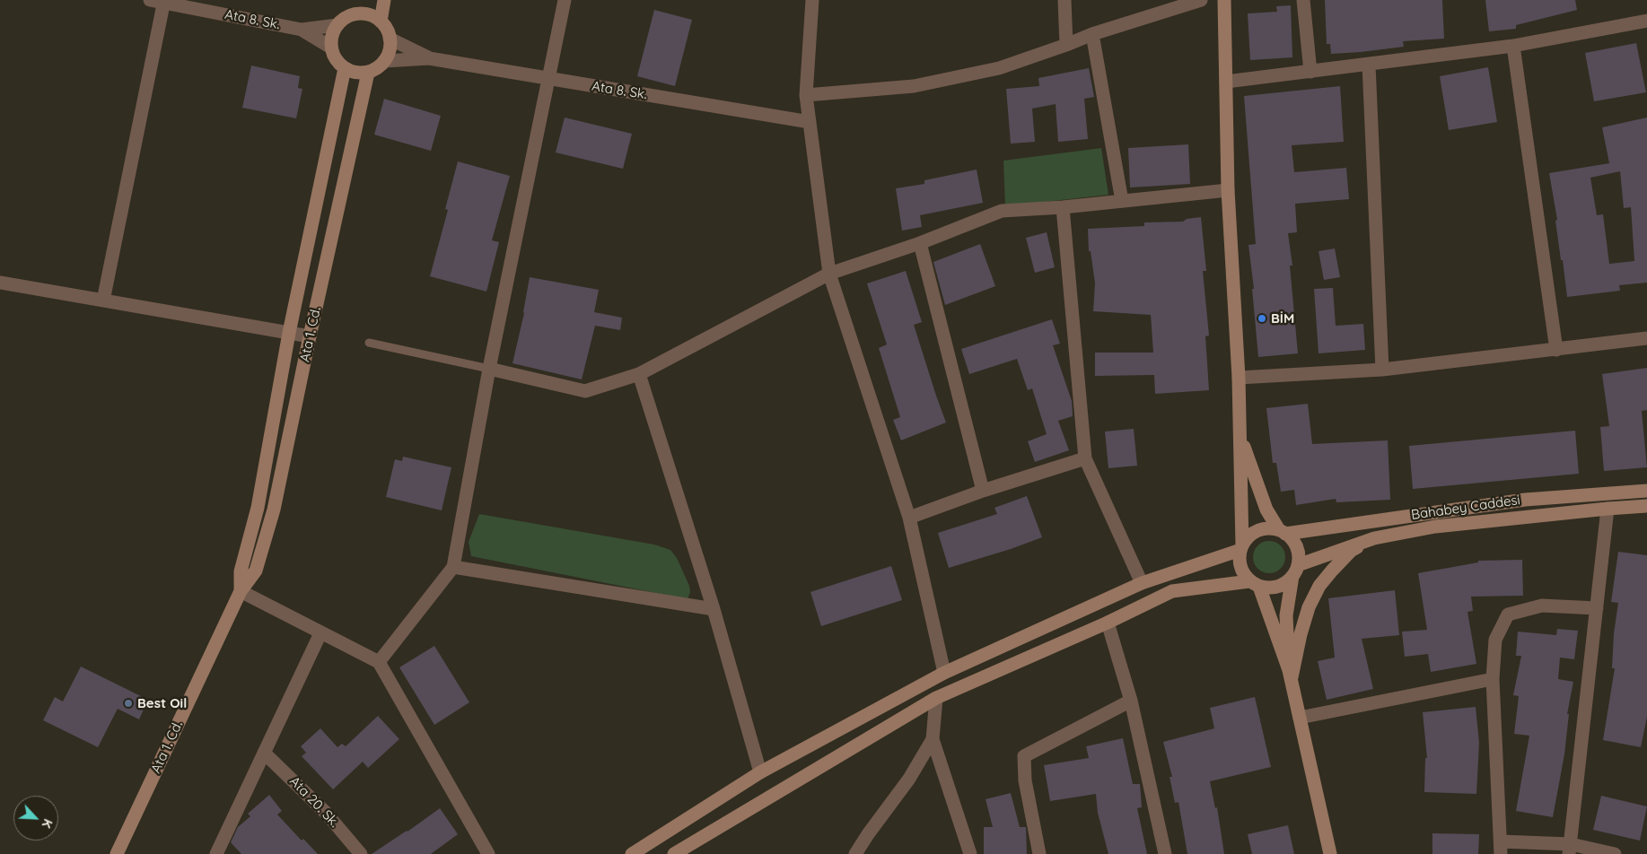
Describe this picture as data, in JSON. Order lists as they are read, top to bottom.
{
  "streets": {
    "street": [
      "Ata 8. Sk.",
      "Ata 1. Cd.",
      "Bahabey Caddesi",
      "Ata 20. Sk."
    ]
  },
  "places": ["BİM", "Best Oil"],
  "north": "bottom right"
}
